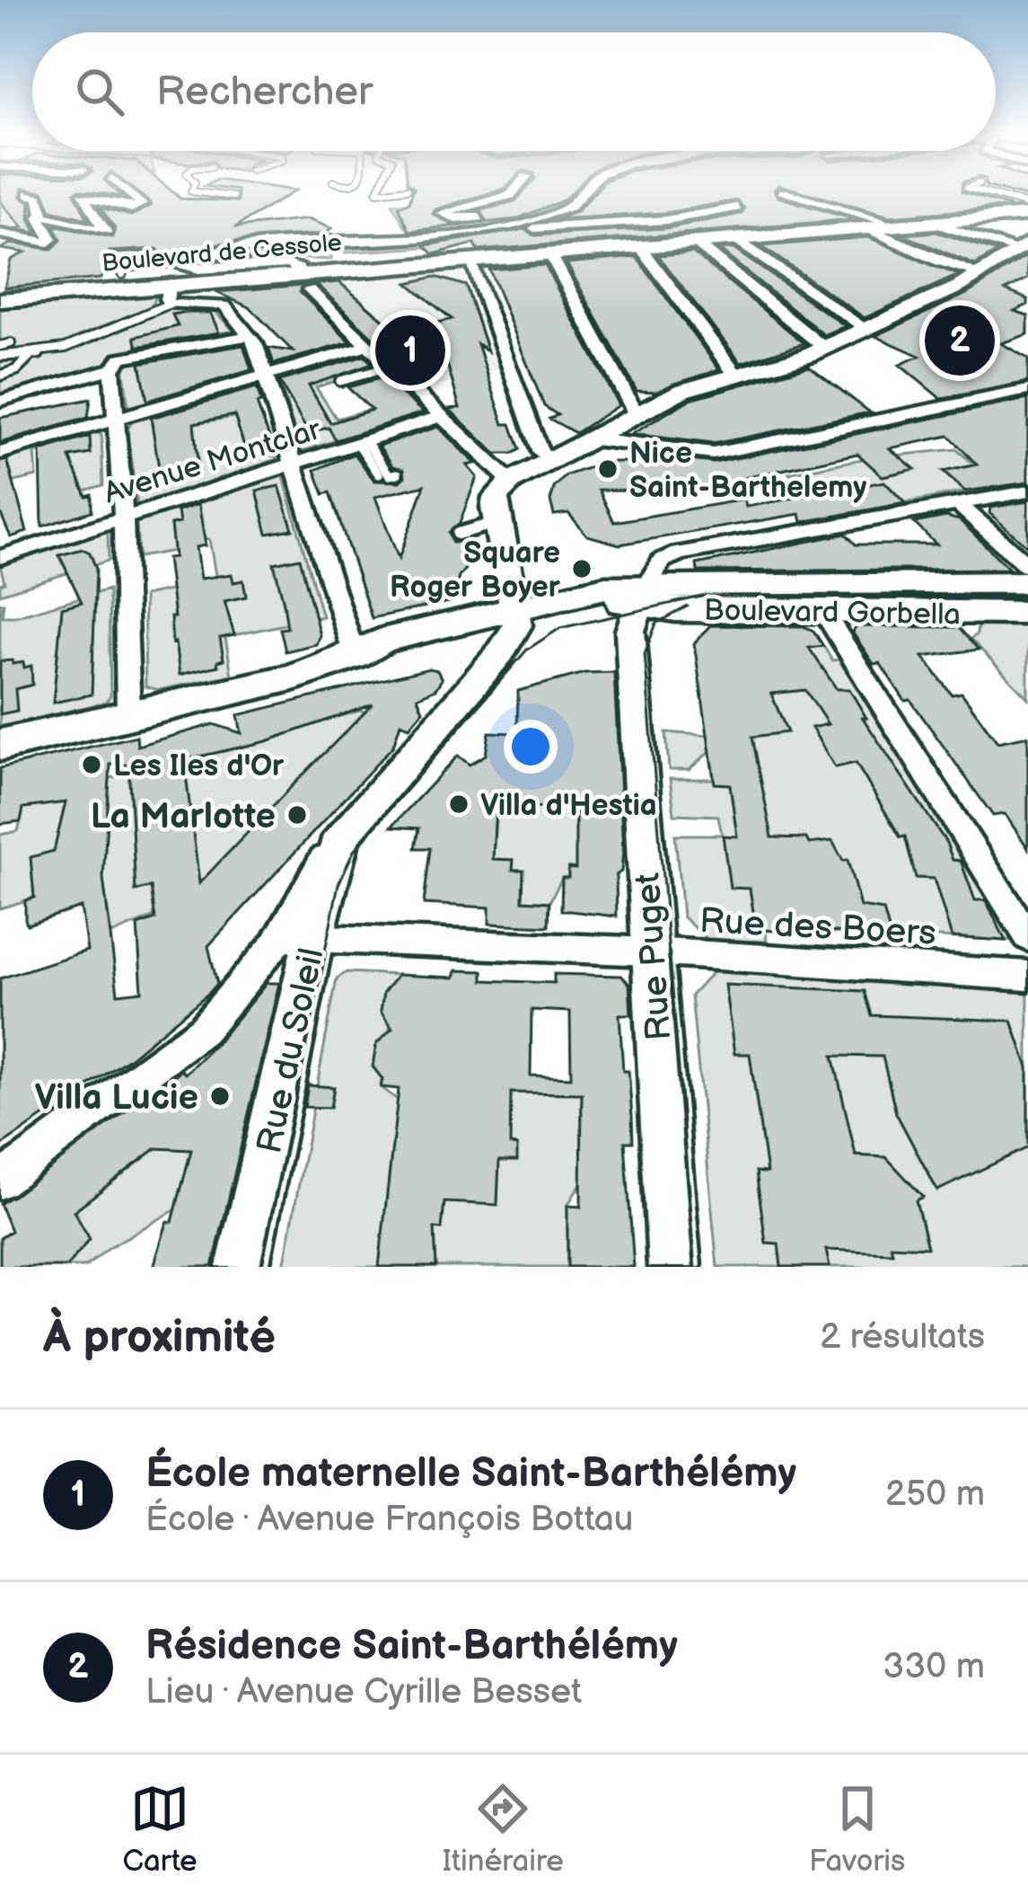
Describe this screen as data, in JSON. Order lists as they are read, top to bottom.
{
  "streets": {
    "main road": ["Boulevard de Cessole", "Boulevard Gorbella"],
    "street": [
      "Avenue Montclar",
      "Rue des Boers",
      "Rue Puget",
      "Rue du Soleil"
    ]
  },
  "crossings": [
    ["Boulevard Gorbella", "Rue Puget"],
    ["Rue des Boers", "Rue Puget"],
    ["Rue des Boers", "Rue du Soleil"]
  ],
  "places": [
    "Nice Saint-Barthelemy",
    "Square Roger Boyer",
    "Les Iles d'Or",
    "Villa d'Hestia",
    "La Marlotte",
    "Villa Lucie"
  ],
  "page": {
    "search": "Rechercher",
    "pins": ["2", "1"],
    "heading": ["À proximité", "2 résultats"],
    "list": [
      {
        "mark": "1",
        "name": "École maternelle Saint-Barthélémy",
        "note": "École · Avenue François Bottau",
        "value": "250 m"
      },
      {
        "mark": "2",
        "name": "Résidence Saint-Barthélémy",
        "note": "Lieu · Avenue Cyrille Besset",
        "value": "330 m"
      }
    ],
    "nav": ["Carte", "Itinéraire", "Favoris"]
  }
}
